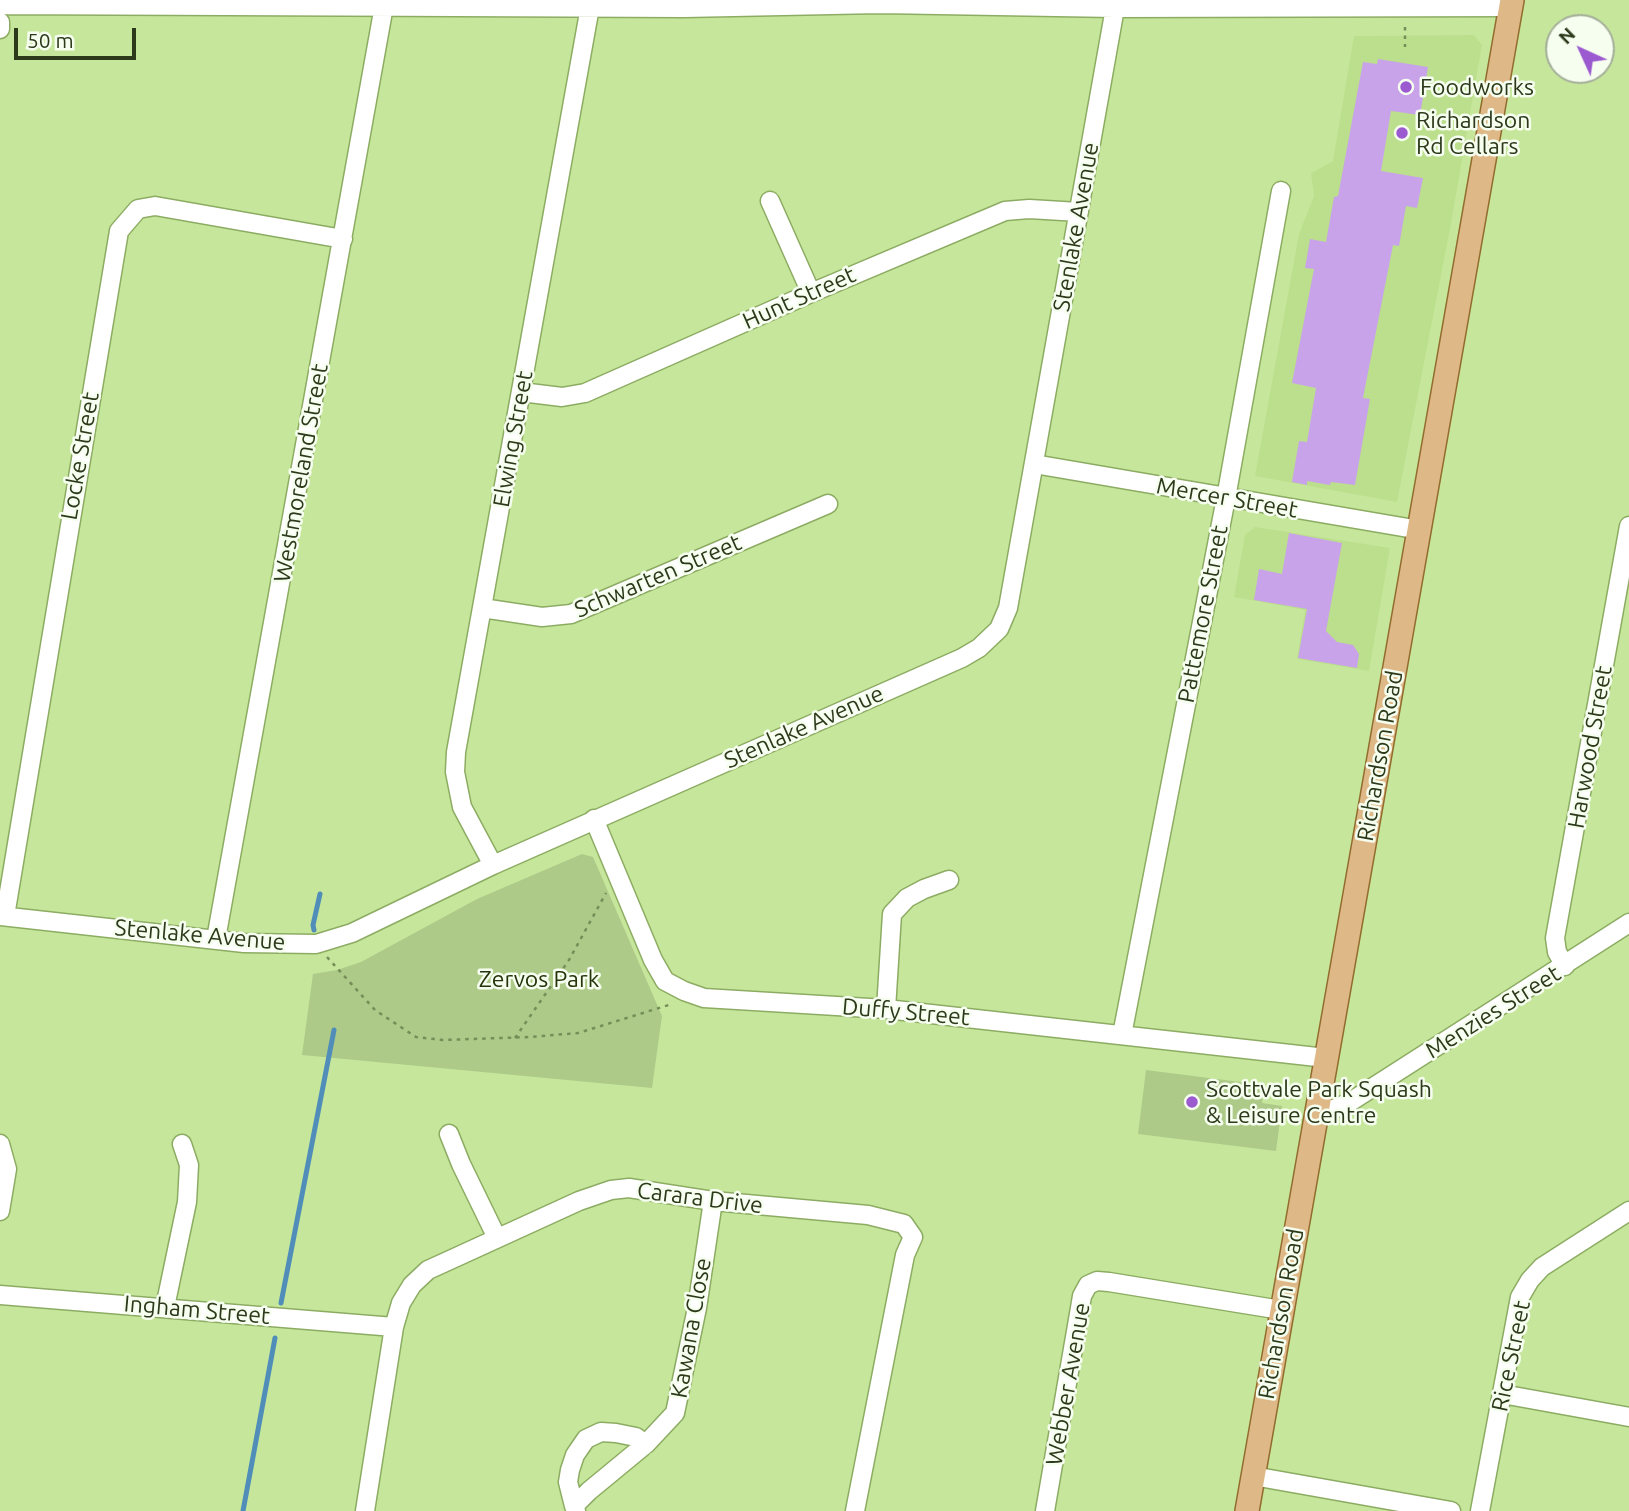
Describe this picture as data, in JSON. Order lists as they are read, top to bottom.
{
  "streets": {
    "main road": ["Richardson Road"],
    "street": [
      "Stenlake Avenue",
      "Hunt Street",
      "Elwing Street",
      "Locke Street",
      "Westmoreland Street",
      "Mercer Street",
      "Schwarten Street",
      "Pattemore Street",
      "Harwood Street",
      "Duffy Street",
      "Menzies Street",
      "Carara Drive",
      "Ingham Street",
      "Kawana Close",
      "Rice Street",
      "Webber Avenue"
    ]
  },
  "crossings": [
    ["Stenlake Avenue", "Hunt Street"],
    ["Stenlake Avenue", "Elwing Street"],
    ["Stenlake Avenue", "Locke Street"],
    ["Stenlake Avenue", "Westmoreland Street"],
    ["Stenlake Avenue", "Mercer Street"],
    ["Stenlake Avenue", "Duffy Street"],
    ["Hunt Street", "Elwing Street"],
    ["Elwing Street", "Schwarten Street"],
    ["Locke Street", "Westmoreland Street"],
    ["Mercer Street", "Pattemore Street"],
    ["Mercer Street", "Richardson Road"],
    ["Pattemore Street", "Duffy Street"],
    ["Harwood Street", "Menzies Street"],
    ["Richardson Road", "Duffy Street"],
    ["Richardson Road", "Menzies Street"],
    ["Richardson Road", "Webber Avenue"],
    ["Carara Drive", "Ingham Street"],
    ["Carara Drive", "Kawana Close"]
  ],
  "parks": ["Zervos Park"],
  "places": ["Foodworks", "Richardson Rd Cellars", "Scottvale Park Squash & Leisure Centre"],
  "scale_bar": "50 m",
  "north": "top left"
}
